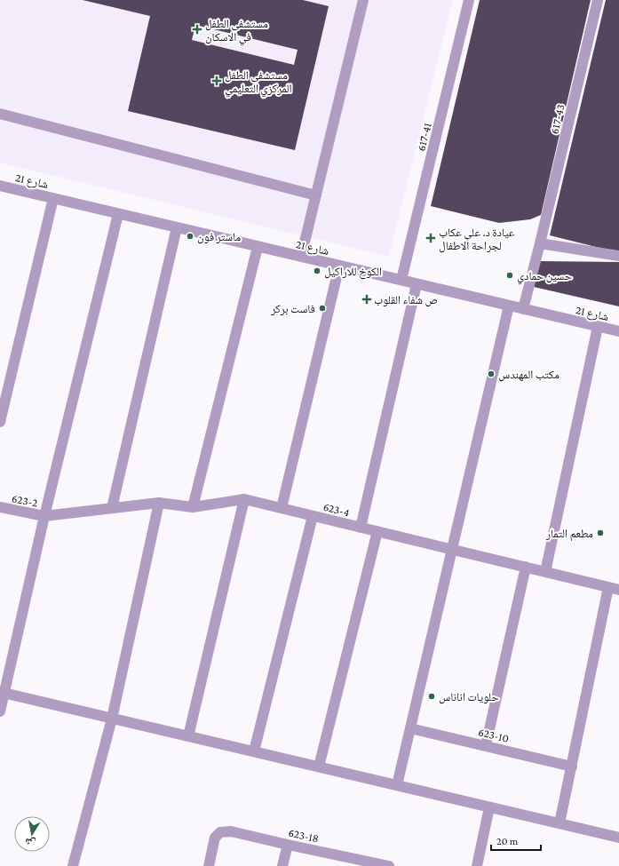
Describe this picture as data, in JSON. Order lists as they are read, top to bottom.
{
  "streets": {
    "street": [
      "617-43",
      "617-41",
      "شارع 21",
      "623-2",
      "623-4",
      "623-10",
      "623-18"
    ]
  },
  "crossings": [
    ["617-43", "شارع 21"],
    ["617-41", "شارع 21"],
    ["623-2", "623-4"]
  ],
  "places": {
    "health": [
      "مستشفى الطفل في الاسكان",
      "مستشفى الطفل المركزي التعليمي",
      "عيادة د. علي عكاب لجراحة الاطفال",
      "ص شفاء القلوب"
    ],
    "other": [
      "ماستر فون",
      "الكوخ للاراكيل",
      "حسين حمادي",
      "فاست بركر",
      "مكتب المهندس",
      "مطعم التمار",
      "حلويات اناناس"
    ]
  },
  "scale_bar": "20 m",
  "north": "bottom"
}
